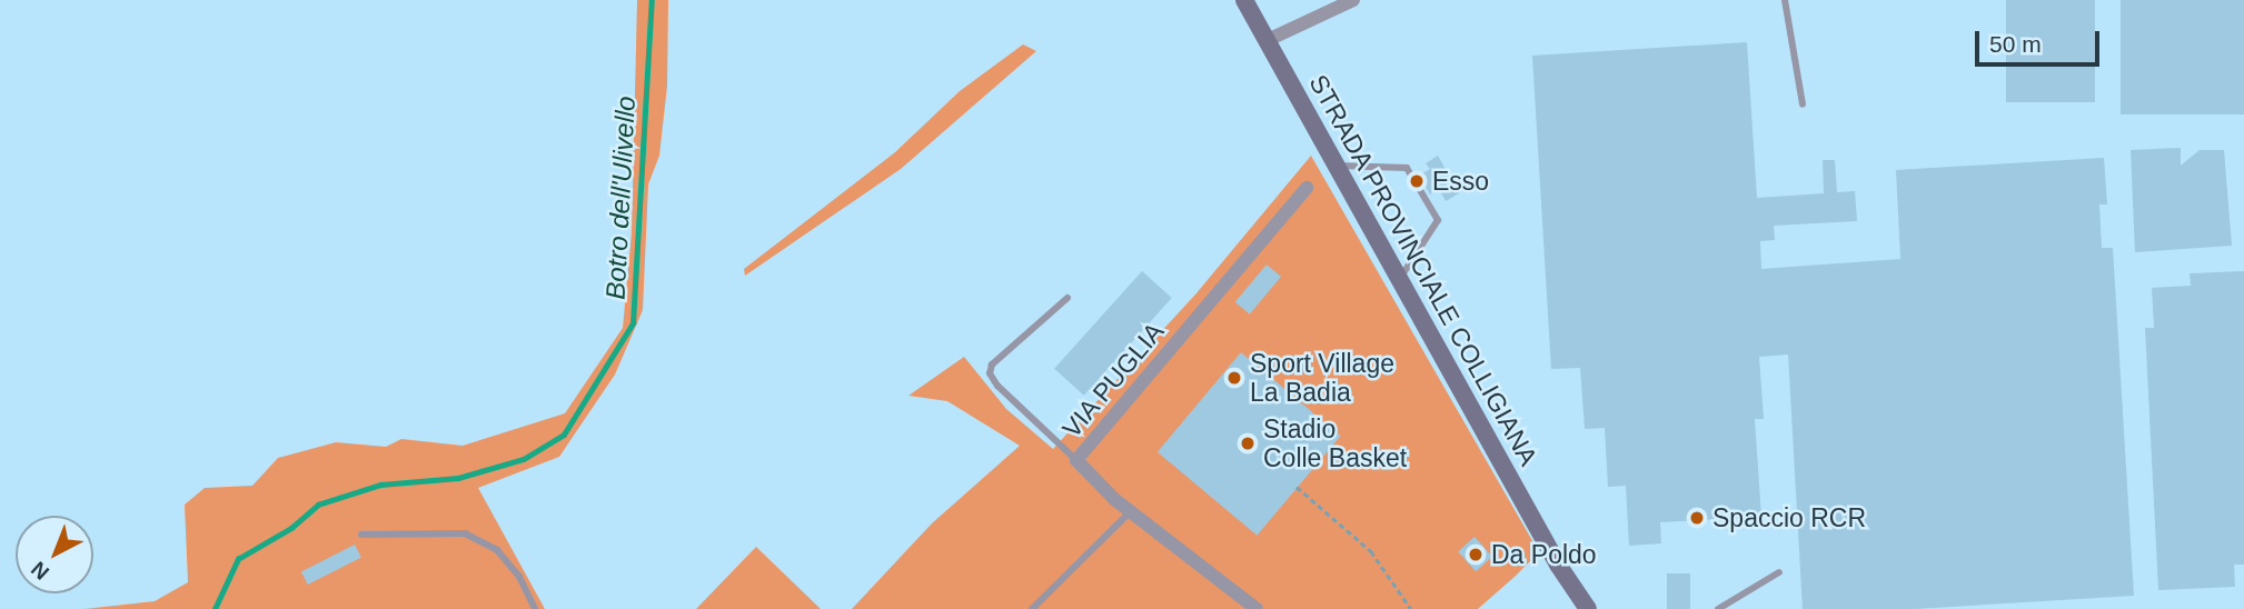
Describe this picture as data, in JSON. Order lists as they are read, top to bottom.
{
  "streets": {
    "main road": ["STRADA PROVINCIALE COLLIGIANA"],
    "street": ["VIA PUGLIA"]
  },
  "water": ["Botro dell'Ulivello"],
  "places": [
    "Esso",
    "Sport Village La Badia",
    "Stadio Colle Basket",
    "Spaccio RCR",
    "Da Poldo"
  ],
  "scale_bar": "50 m",
  "north": "bottom left"
}
